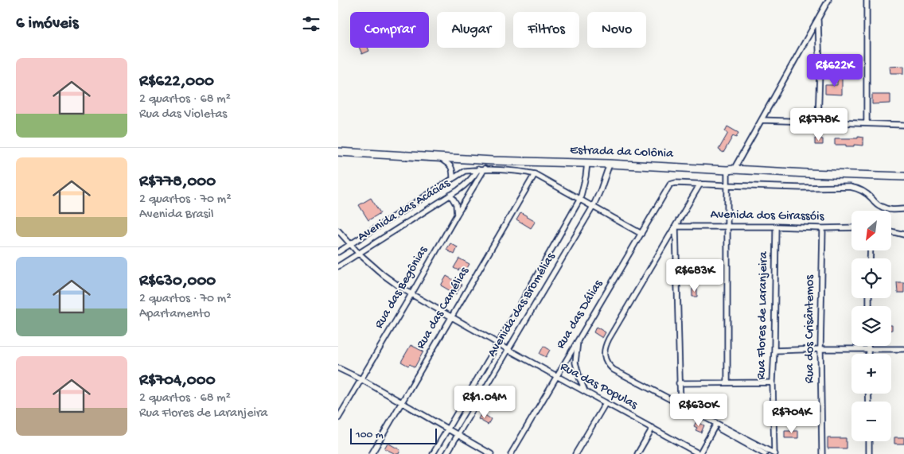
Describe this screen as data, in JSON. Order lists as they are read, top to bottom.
{
  "streets": {
    "main road": ["Estrada da Colônia"],
    "street": [
      "Avenida das Acácias",
      "Avenida dos Girassóis",
      "Rua das Begônias",
      "Avenida das Bromélias",
      "Rua das Camélias",
      "Rua das Dálias",
      "Rua Flores de Laranjeira",
      "Rua dos Crisântemos",
      "Rua das Populas"
    ]
  },
  "crossings": [
    ["Estrada da Colônia", "Avenida das Bromélias"],
    ["Avenida das Acácias", "Rua das Populas"],
    ["Avenida dos Girassóis", "Rua Flores de Laranjeira"],
    ["Avenida dos Girassóis", "Rua dos Crisântemos"],
    ["Rua das Begônias", "Rua das Populas"],
    ["Avenida das Bromélias", "Rua das Populas"],
    ["Rua das Camélias", "Rua das Populas"],
    ["Rua das Dálias", "Rua das Populas"]
  ],
  "scale_bar": "100 m",
  "north": "bottom left",
  "page": {
    "heading": "6 imóveis",
    "chip": [
      "Comprar",
      "Alugar",
      "Filtros",
      "Novo"
    ],
    "list": [
      {
        "name": "R$622,000",
        "note": "2 quartos · 68 m² · Rua das Violetas"
      },
      {
        "name": "R$778,000",
        "note": "2 quartos · 70 m² · Avenida Brasil"
      },
      {
        "name": "R$630,000",
        "note": "2 quartos · 70 m² · Apartamento"
      },
      {
        "name": "R$704,000",
        "note": "2 quartos · 68 m² · Rua Flores de Laranjeira"
      }
    ],
    "price": [
      "R$622K",
      "R$778K",
      "R$683K",
      "R$1.04M",
      "R$630K",
      "R$704K"
    ],
    "map_buttons": ["+", "−"],
    "scale": "100 m"
  }
}
